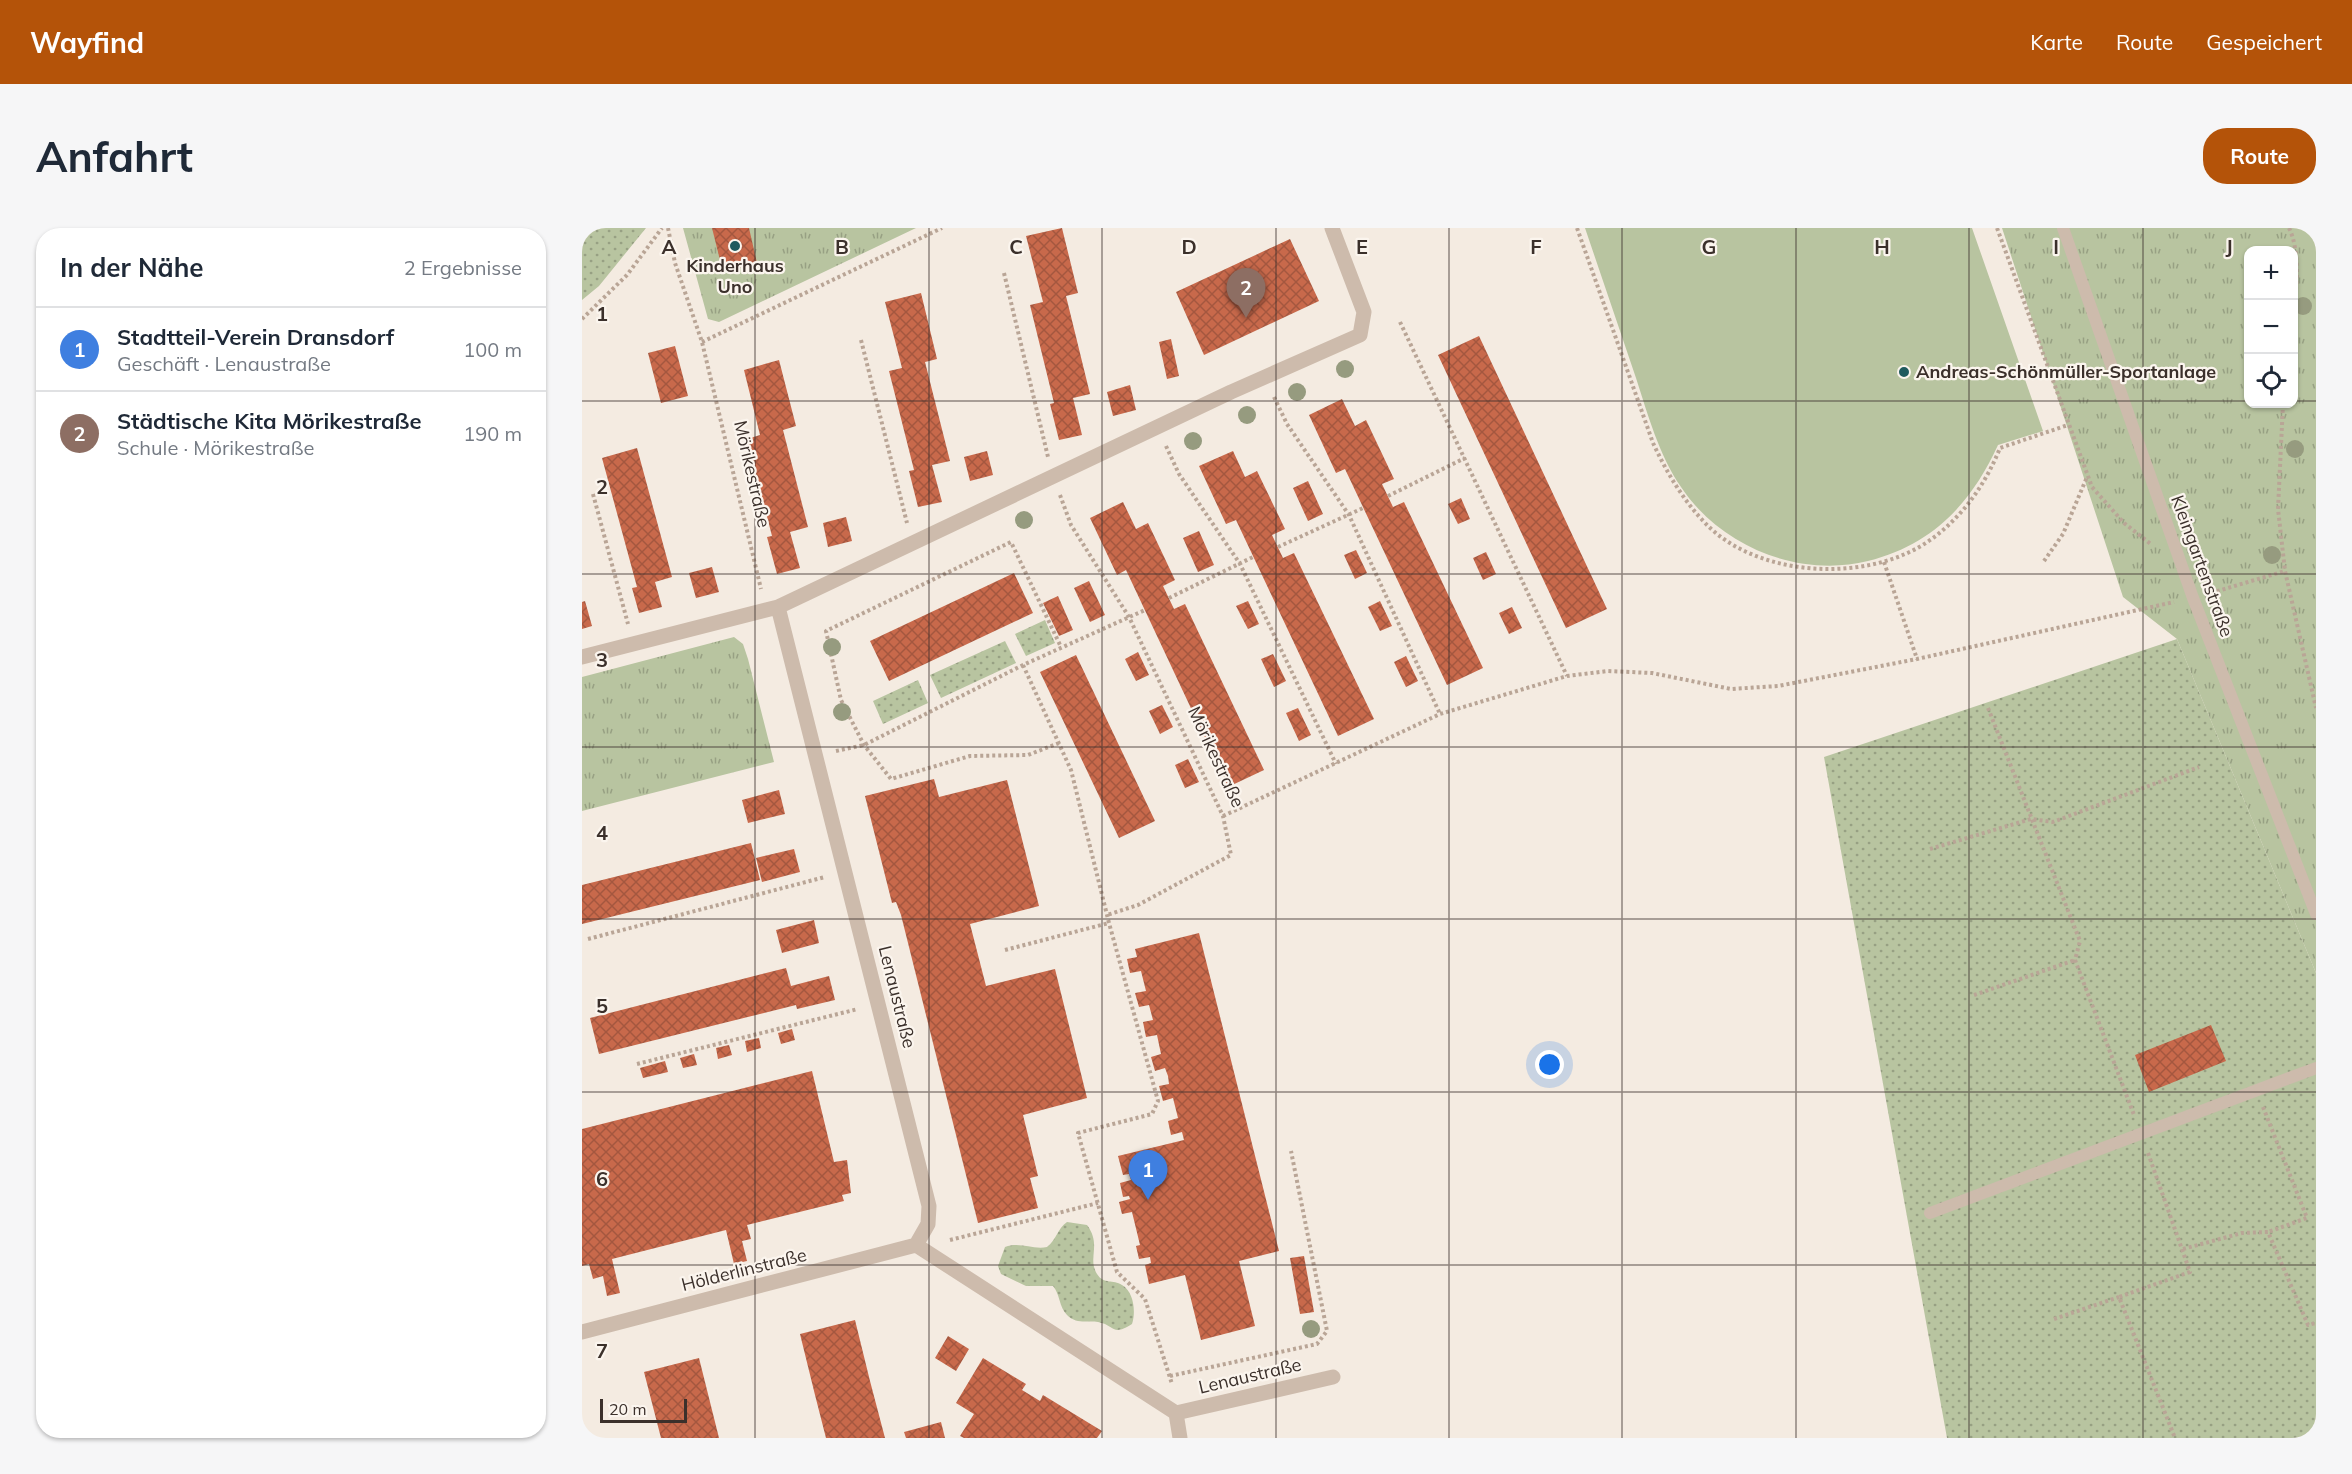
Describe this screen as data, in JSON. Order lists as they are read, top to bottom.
{
  "streets": {
    "street": ["Lenaustraße", "Hölderlinstraße"],
    "lane": ["Kleingartenstraße"],
    "path": ["Mörikestraße"]
  },
  "crossings": [
    ["Mörikestraße", "Lenaustraße"],
    ["Lenaustraße", "Hölderlinstraße"]
  ],
  "places": ["Kinderhaus Uno", "Andreas-Schönmüller-Sportanlage"],
  "scale_bar": "20 m",
  "page": {
    "header": "Wayfind",
    "nav": ["Karte", "Route", "Gespeichert"],
    "buttons": "Route",
    "title": "Anfahrt",
    "heading": ["In der Nähe", "2 Ergebnisse"],
    "map_buttons": ["+", "−"],
    "pins": ["2", "1"],
    "list": [
      {
        "mark": "1",
        "name": "Stadtteil-Verein Dransdorf",
        "note": "Geschäft · Lenaustraße",
        "value": "100 m"
      },
      {
        "mark": "2",
        "name": "Städtische Kita Mörikestraße",
        "note": "Schule · Mörikestraße",
        "value": "190 m"
      }
    ],
    "scale": "20 m"
  },
  "grid": {
    "columns": [
      "A",
      "B",
      "C",
      "D",
      "E",
      "F",
      "G",
      "H",
      "I",
      "J"
    ],
    "rows": [
      "1",
      "2",
      "3",
      "4",
      "5",
      "6",
      "7"
    ]
  }
}
